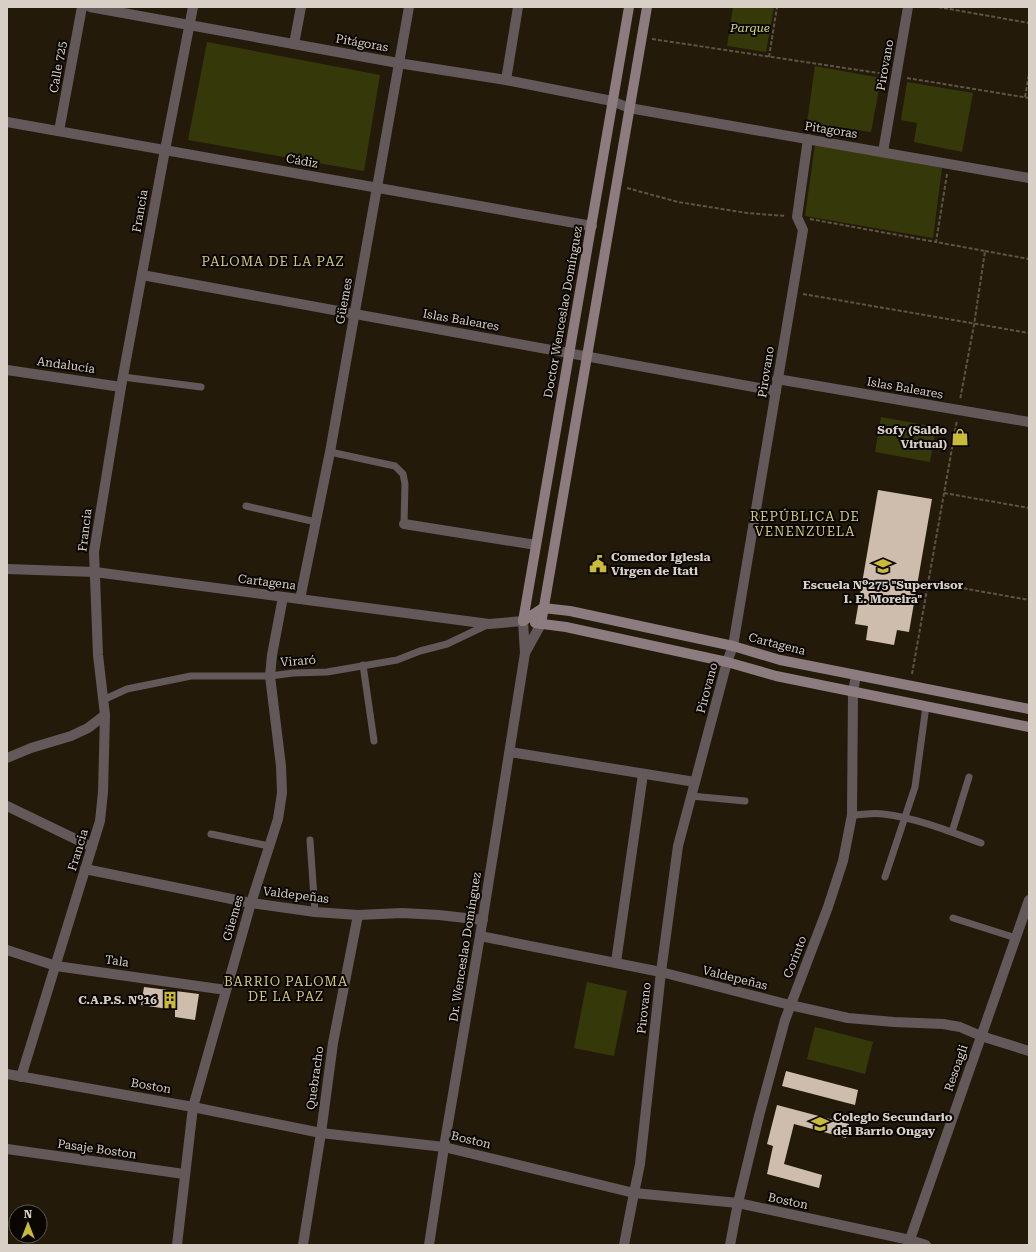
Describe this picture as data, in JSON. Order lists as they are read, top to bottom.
{
  "streets": {
    "main road": ["Doctor Wenceslao Domínguez", "Cartagena"],
    "street": [
      "Pitágoras",
      "Pirovano",
      "Calle 725",
      "Pitagoras",
      "Cádiz",
      "Francia",
      "Güemes",
      "Islas Baleares",
      "Andalucía",
      "Valdepeñas",
      "Dr. Wenceslao Domínguez",
      "Corinto",
      "Tala",
      "Resoagli",
      "Quebracho",
      "Boston",
      "Pasaje Boston"
    ],
    "lane": ["Viraró"]
  },
  "crossings": [
    ["Pitágoras", "Pitagoras"],
    ["Pitágoras", "Francia"],
    ["Pitágoras", "Güemes"],
    ["Pitágoras", "Doctor Wenceslao Domínguez"],
    ["Pirovano", "Pitagoras"],
    ["Pirovano", "Islas Baleares"],
    ["Pirovano", "Cartagena"],
    ["Pirovano", "Valdepeñas"],
    ["Pirovano", "Boston"],
    ["Calle 725", "Cádiz"],
    ["Cádiz", "Francia"],
    ["Cádiz", "Güemes"],
    ["Cádiz", "Doctor Wenceslao Domínguez"],
    ["Francia", "Islas Baleares"],
    ["Francia", "Andalucía"],
    ["Francia", "Cartagena"],
    ["Francia", "Viraró"],
    ["Francia", "Valdepeñas"],
    ["Francia", "Tala"],
    ["Francia", "Boston"],
    ["Güemes", "Islas Baleares"],
    ["Güemes", "Cartagena"],
    ["Güemes", "Viraró"],
    ["Güemes", "Valdepeñas"],
    ["Güemes", "Tala"],
    ["Güemes", "Boston"],
    ["Güemes", "Pasaje Boston"],
    ["Doctor Wenceslao Domínguez", "Islas Baleares"],
    ["Doctor Wenceslao Domínguez", "Cartagena"],
    ["Doctor Wenceslao Domínguez", "Dr. Wenceslao Domínguez"],
    ["Cartagena", "Viraró"],
    ["Cartagena", "Dr. Wenceslao Domínguez"],
    ["Cartagena", "Corinto"],
    ["Valdepeñas", "Dr. Wenceslao Domínguez"],
    ["Valdepeñas", "Corinto"],
    ["Valdepeñas", "Resoagli"],
    ["Valdepeñas", "Quebracho"],
    ["Dr. Wenceslao Domínguez", "Boston"],
    ["Corinto", "Boston"],
    ["Resoagli", "Boston"],
    ["Quebracho", "Boston"]
  ],
  "districts": ["PALOMA DE LA PAZ", "REPÚBLICA DE VENENZUELA", "BARRIO PALOMA DE LA PAZ"],
  "parks": ["Parque"],
  "places": {
    "shop": ["Sofy (Saldo Virtual)"],
    "public building": ["Comedor Iglesia Virgen de Itati"],
    "school or university": ["Escuela Nº275 \"Supervisor I. E. Moreira\"", "Colegio Secundario del Barrio Ongay"],
    "building": ["C.A.P.S. Nº16"]
  },
  "north": "top"
}
